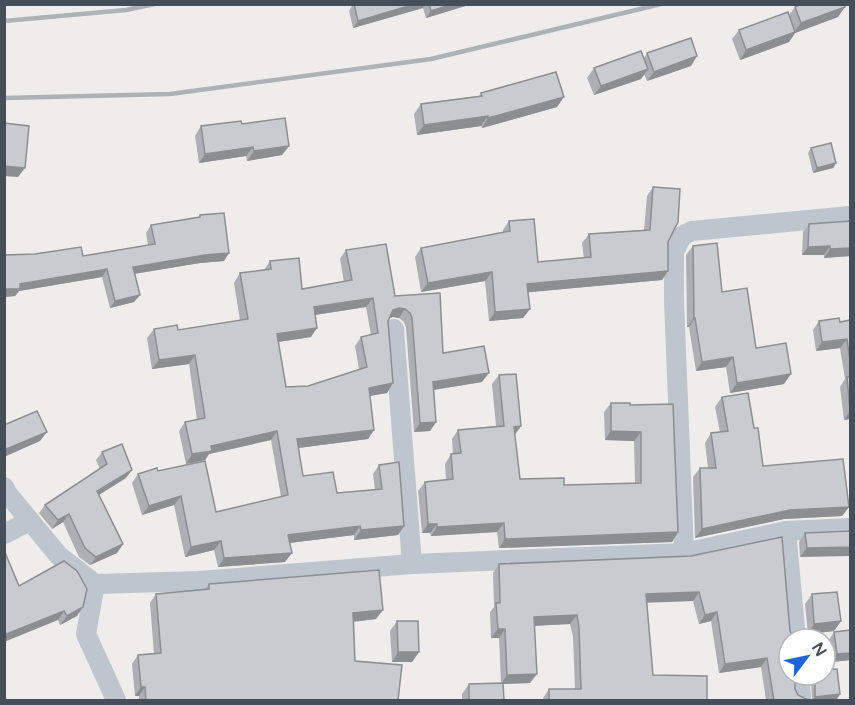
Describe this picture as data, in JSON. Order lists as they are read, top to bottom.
{
  "north": "top right"
}
